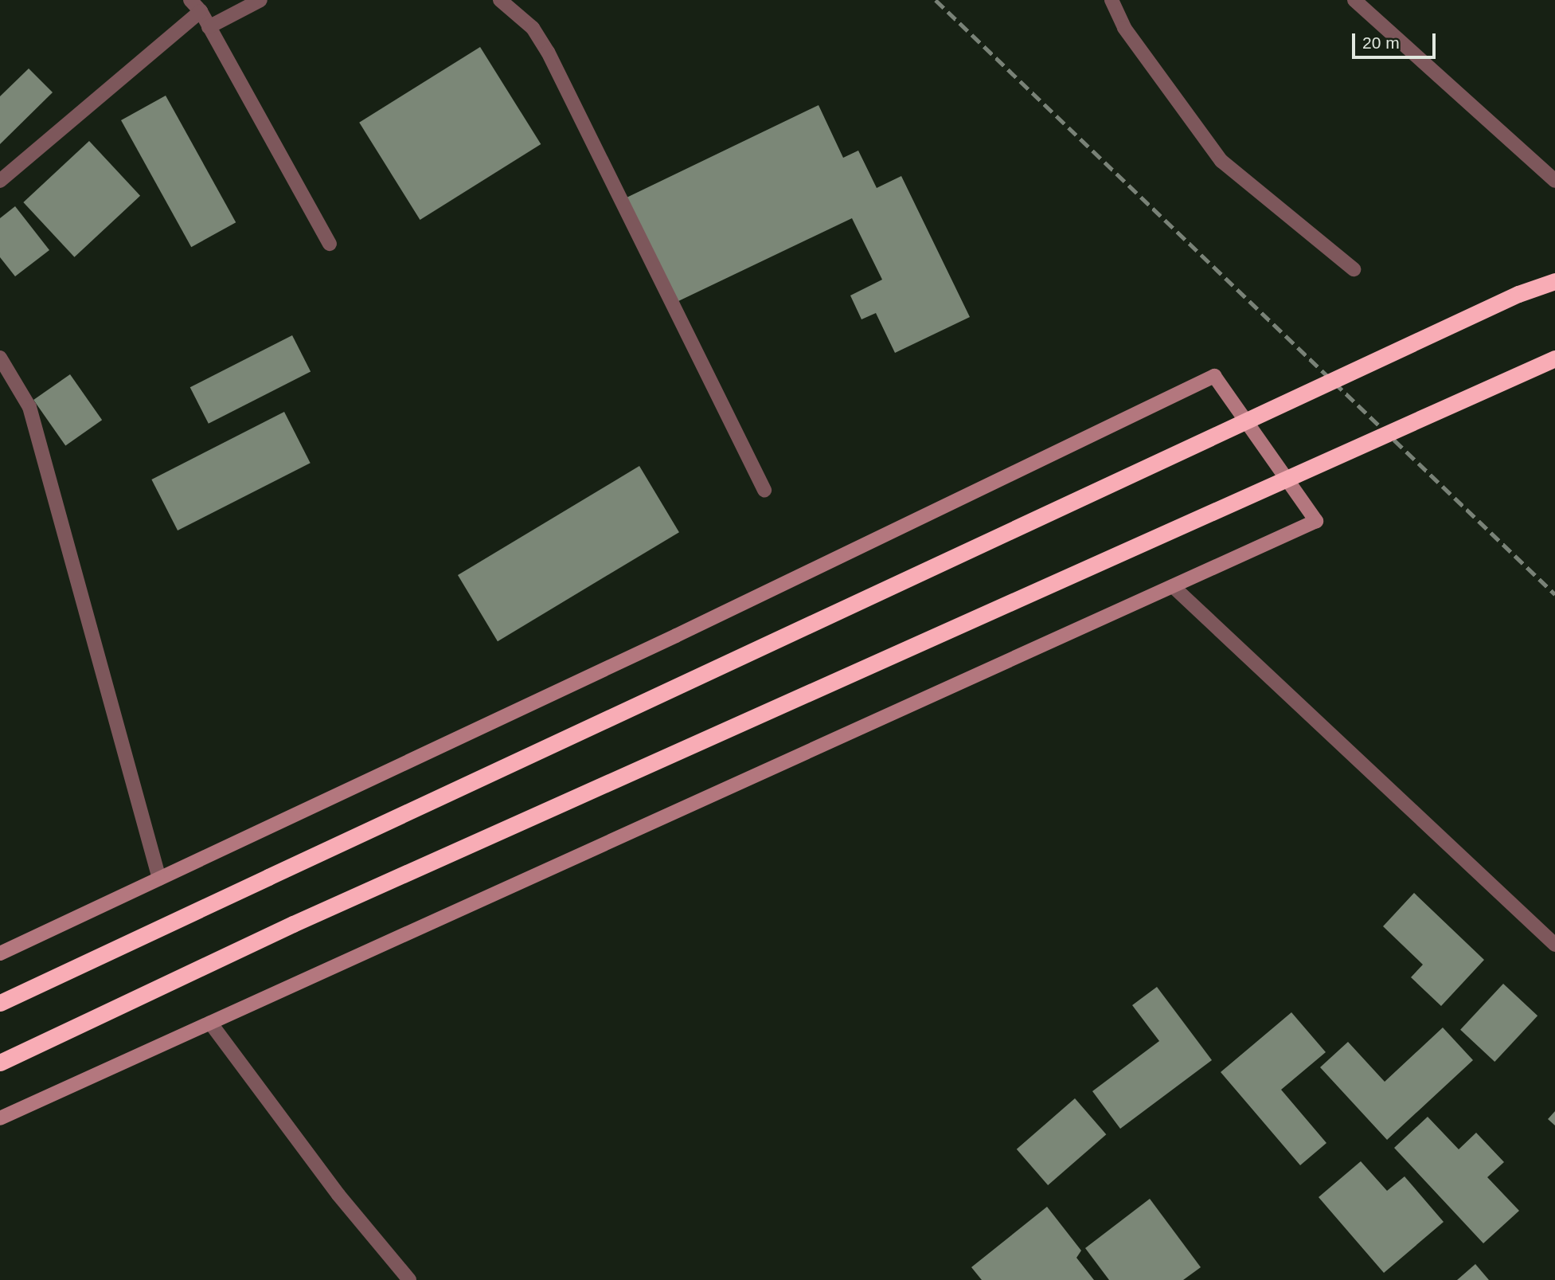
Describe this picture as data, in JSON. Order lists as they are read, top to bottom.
{
  "scale_bar": "20 m"
}
